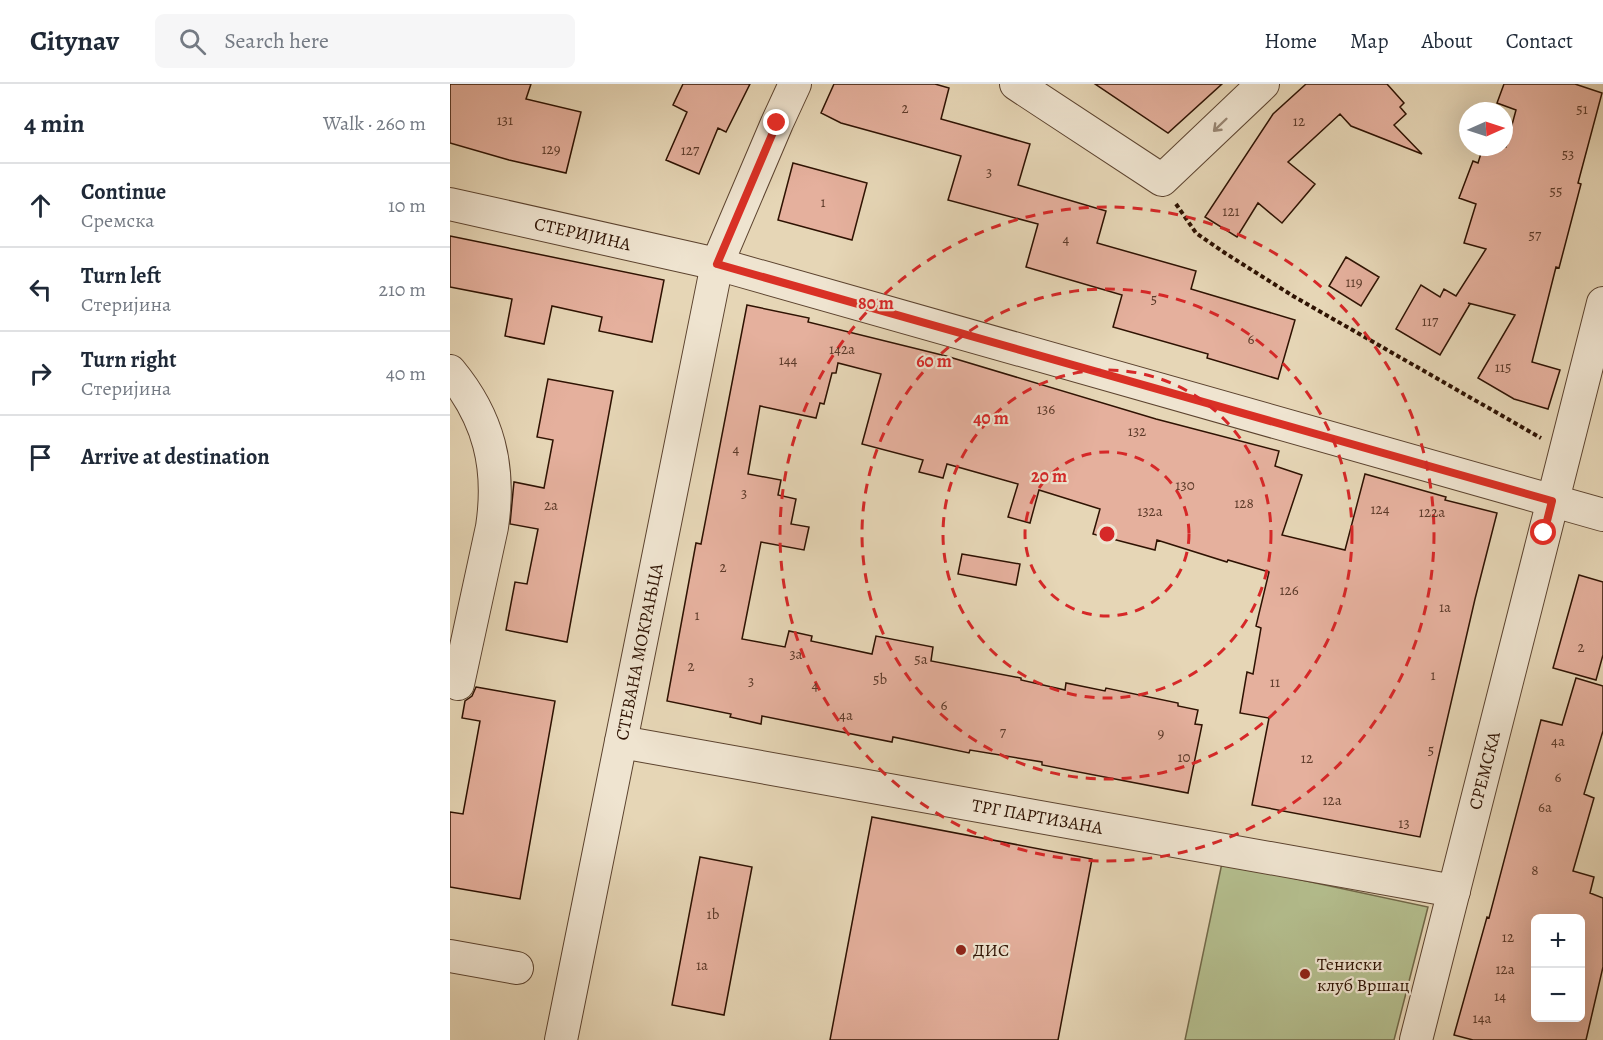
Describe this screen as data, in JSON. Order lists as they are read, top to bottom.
{
  "streets": {
    "street": [
      "СТЕРИЈИНА",
      "СТЕВАНА МОКРАЊЦА",
      "СРЕМСКА",
      "ТРГ ПАРТИЗАНА"
    ]
  },
  "crossings": [
    ["СТЕРИЈИНА", "СТЕВАНА МОКРАЊЦА"],
    ["СТЕРИЈИНА", "СРЕМСКА"],
    ["СТЕВАНА МОКРАЊЦА", "ТРГ ПАРТИЗАНА"],
    ["СРЕМСКА", "ТРГ ПАРТИЗАНА"]
  ],
  "places": ["ДИС", "Тениски клуб Вршац"],
  "house_numbers": [
    "2",
    "51",
    "131",
    "12",
    "129",
    "127",
    "53",
    "3",
    "55",
    "1",
    "121",
    "57",
    "4",
    "119",
    "5",
    "117",
    "6",
    "142a",
    "144",
    "115",
    "136",
    "132",
    "4",
    "130",
    "3",
    "128",
    "2a",
    "124",
    "132a",
    "122a",
    "2",
    "126",
    "1a",
    "1",
    "2",
    "3a",
    "5a",
    "2",
    "1",
    "5b",
    "3",
    "11",
    "4",
    "6",
    "4a",
    "7",
    "9",
    "4a",
    "5",
    "10",
    "12",
    "6",
    "12a",
    "6a",
    "13",
    "8",
    "1b",
    "12",
    "1a",
    "12a",
    "14",
    "14a"
  ],
  "north": "right",
  "page": {
    "header": "Citynav",
    "search": "Search here",
    "nav": [
      "Home",
      "Map",
      "About",
      "Contact"
    ],
    "heading": ["4 min", "Walk · 260 m"],
    "list": [
      ["Continue", "Сремска", "10 m"],
      ["Turn left", "Стеријина", "210 m"],
      ["Turn right", "Стеријина", "40 m"],
      "Arrive at destination"
    ],
    "map_buttons": ["+", "−"]
  },
  "rings": [
    "80 m",
    "60 m",
    "40 m",
    "20 m"
  ]
}
